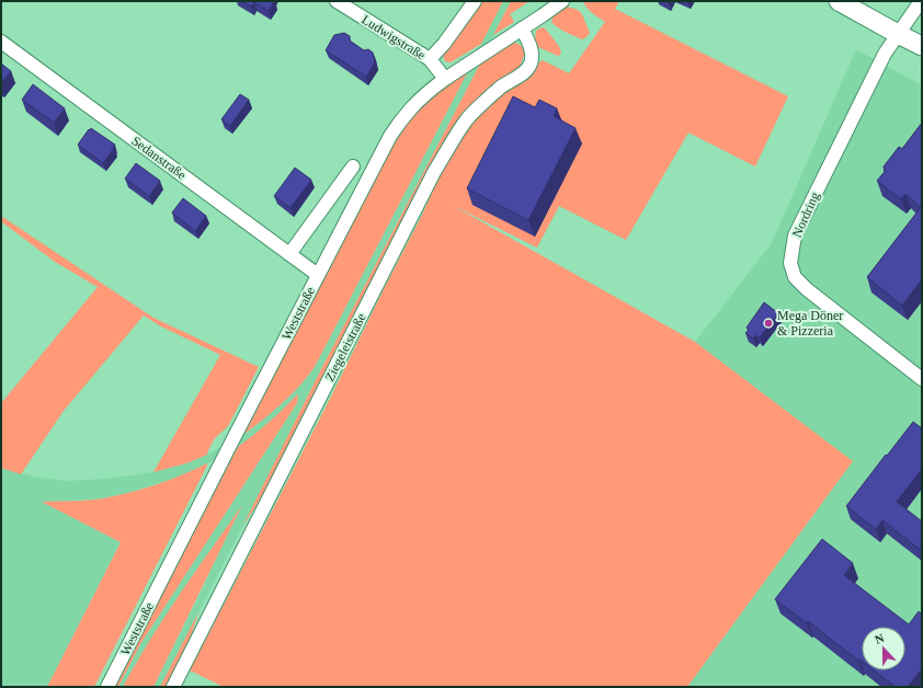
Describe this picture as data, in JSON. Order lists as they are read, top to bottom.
{
  "streets": {
    "street": [
      "Ludwigstraße",
      "Sedanstraße",
      "Nordring",
      "Weststraße",
      "Ziegeleistraße"
    ]
  },
  "crossings": [
    ["Ludwigstraße", "Weststraße"],
    ["Sedanstraße", "Weststraße"],
    ["Weststraße", "Ziegeleistraße"]
  ],
  "places": ["Mega Döner & Pizzeria"],
  "north": "top"
}
